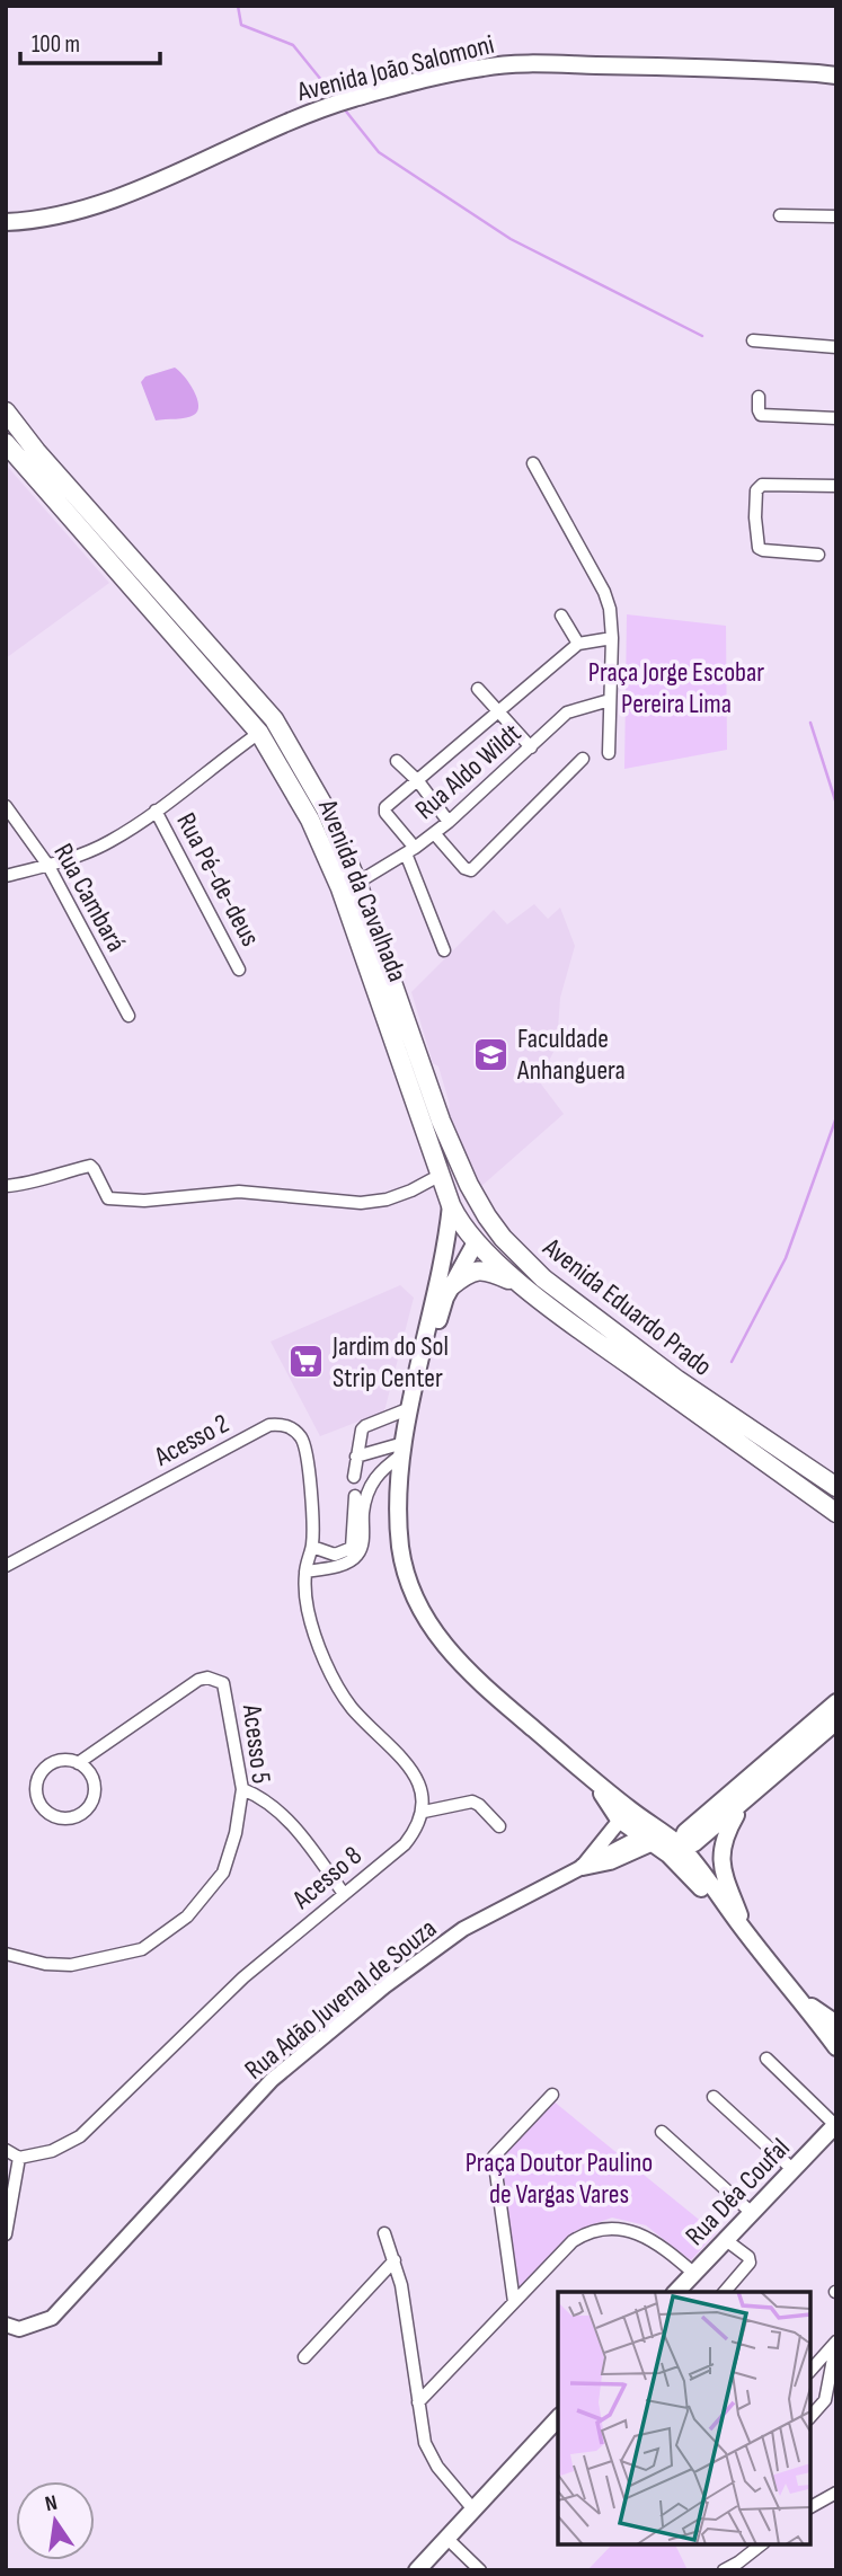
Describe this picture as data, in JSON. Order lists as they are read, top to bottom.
{
  "streets": {
    "main road": [
      "Avenida João Salomoni",
      "Avenida da Cavalhada",
      "Avenida Eduardo Prado",
      "Rua Déa Coufal"
    ],
    "street": [
      "Rua Aldo Wildt",
      "Rua Pé-de-deus",
      "Rua Cambará",
      "Acesso 2",
      "Acesso 5",
      "Acesso 8",
      "Rua Adão Juvenal de Souza"
    ]
  },
  "crossings": [
    ["Rua Aldo Wildt", "Avenida da Cavalhada"],
    ["Avenida da Cavalhada", "Avenida Eduardo Prado"],
    ["Avenida da Cavalhada", "Rua Adão Juvenal de Souza"]
  ],
  "parks": ["Praça Jorge Escobar Pereira Lima", "Praça Doutor Paulino de Vargas Vares"],
  "places": {
    "school or university": ["Faculdade Anhanguera"],
    "supermarket": ["Jardim do Sol Strip Center"]
  },
  "scale_bar": "100 m",
  "north": "top"
}
